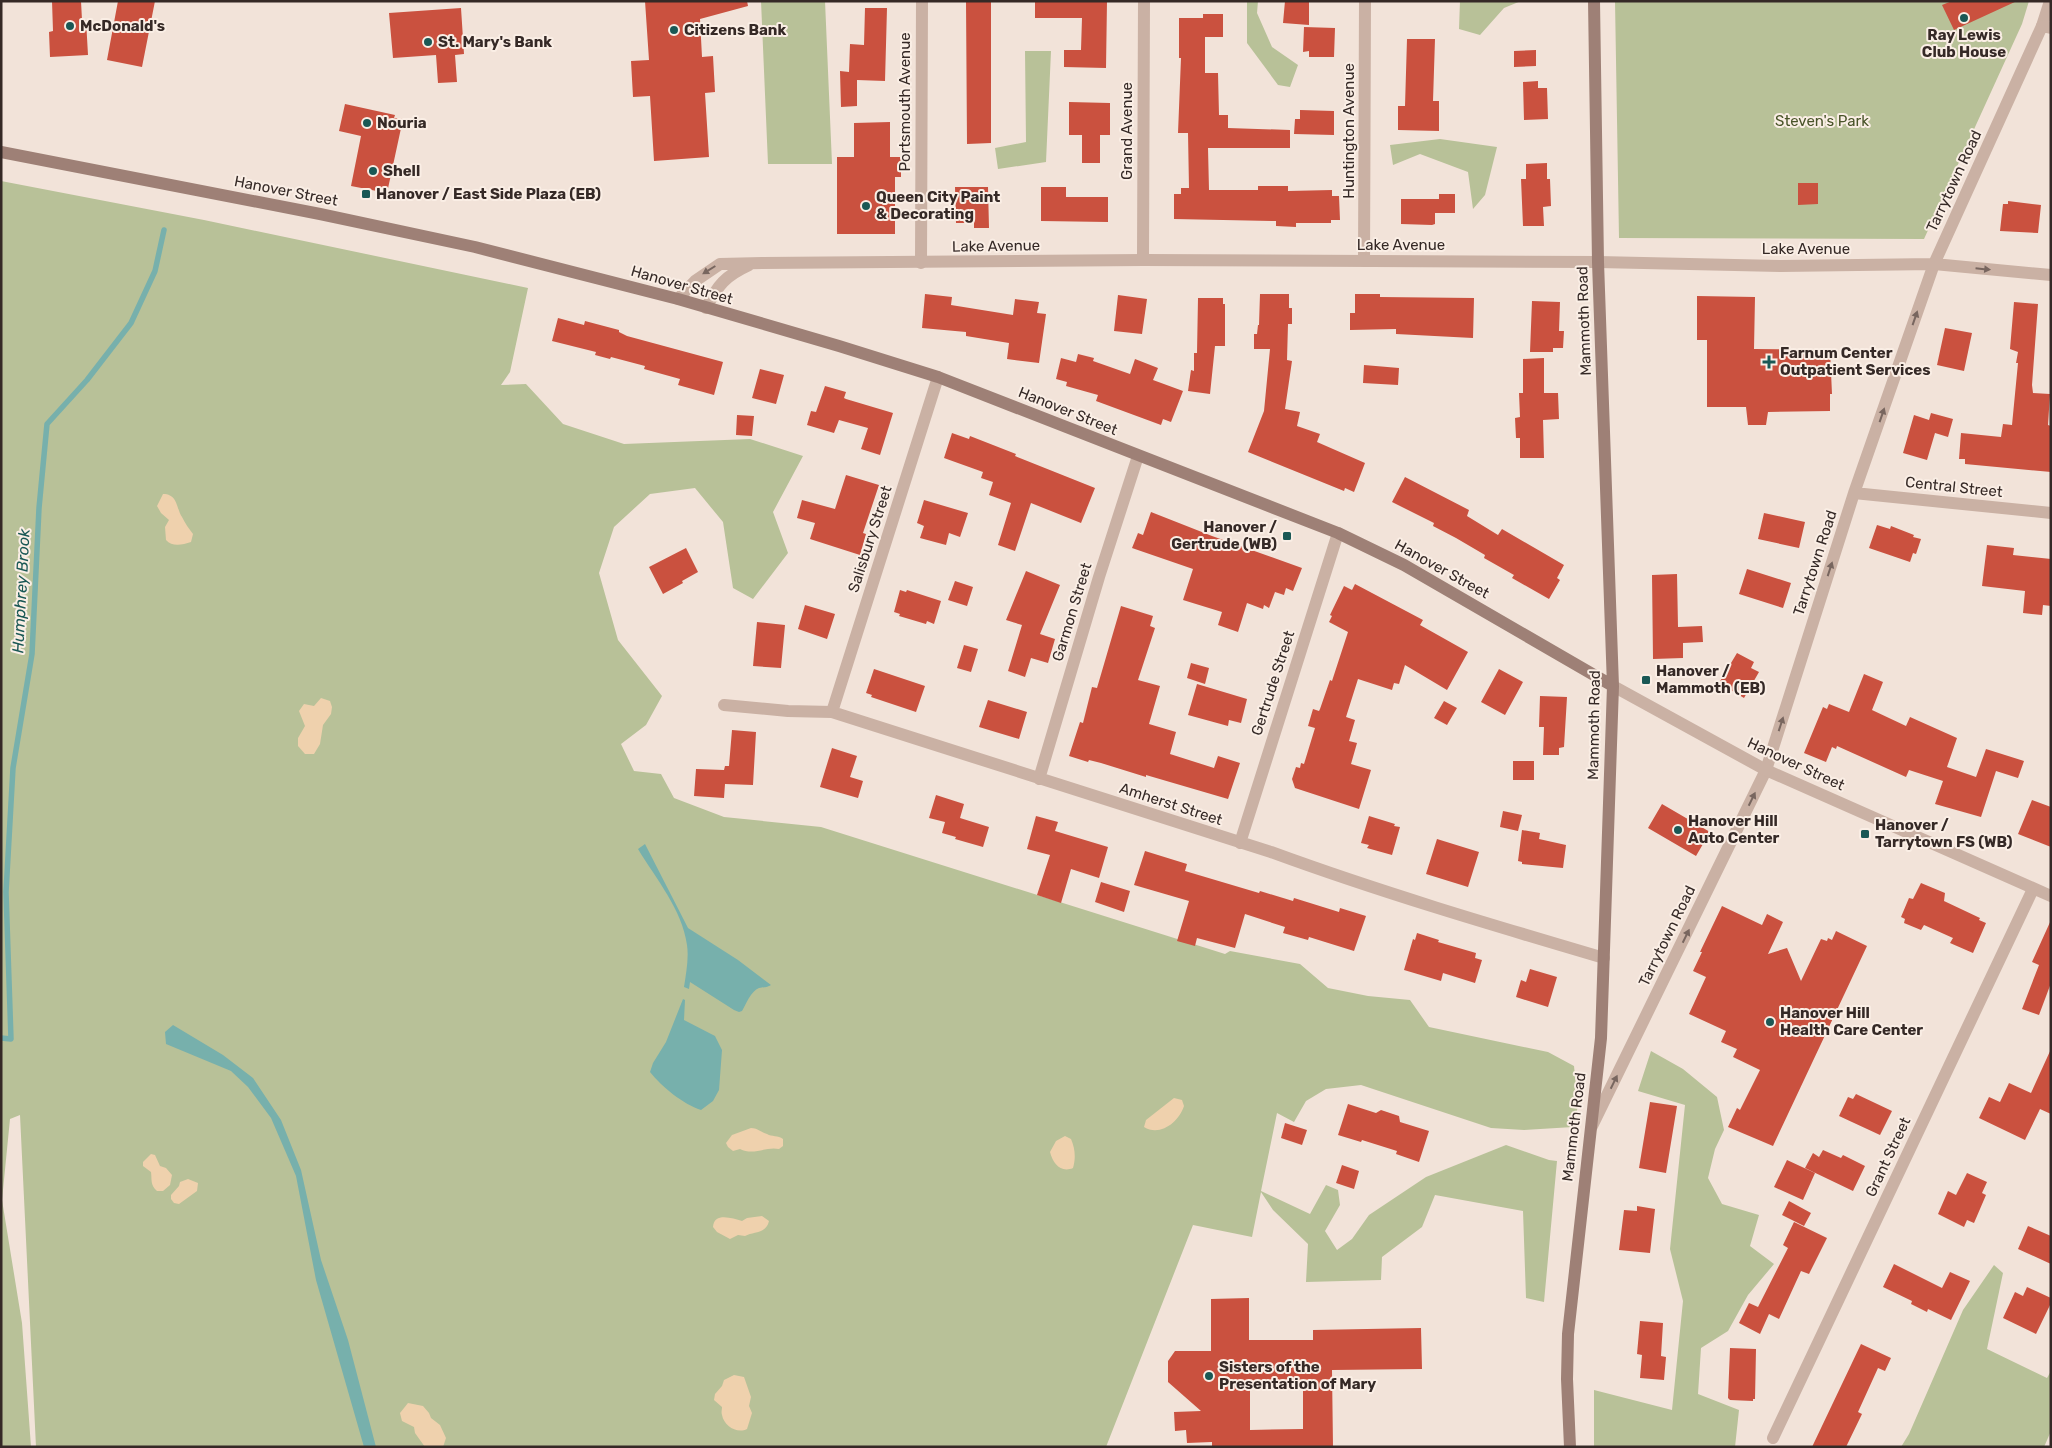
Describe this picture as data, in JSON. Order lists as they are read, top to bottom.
{
  "streets": {
    "main road": ["Hanover Street", "Mammoth Road"],
    "street": [
      "Portsmouth Avenue",
      "Grand Avenue",
      "Huntington Avenue",
      "Tarrytown Road",
      "Lake Avenue",
      "Central Street",
      "Salisbury Street",
      "Garmon Street",
      "Gertrude Street",
      "Amherst Street",
      "Grant Street"
    ]
  },
  "crossings": [
    ["Portsmouth Avenue", "Lake Avenue"],
    ["Grand Avenue", "Lake Avenue"],
    ["Huntington Avenue", "Lake Avenue"],
    ["Tarrytown Road", "Hanover Street"],
    ["Tarrytown Road", "Lake Avenue"],
    ["Tarrytown Road", "Mammoth Road"],
    ["Tarrytown Road", "Central Street"],
    ["Hanover Street", "Lake Avenue"],
    ["Hanover Street", "Mammoth Road"],
    ["Hanover Street", "Salisbury Street"],
    ["Hanover Street", "Garmon Street"],
    ["Hanover Street", "Gertrude Street"],
    ["Hanover Street", "Grant Street"],
    ["Lake Avenue", "Mammoth Road"],
    ["Mammoth Road", "Amherst Street"],
    ["Salisbury Street", "Amherst Street"],
    ["Garmon Street", "Amherst Street"],
    ["Gertrude Street", "Amherst Street"]
  ],
  "one_way": ["Tarrytown Road"],
  "water": ["Humphrey Brook"],
  "parks": ["Steven's Park"],
  "places": {
    "other": [
      "Ray Lewis Club House",
      "McDonald's",
      "Citizens Bank",
      "St. Mary's Bank",
      "Nouria",
      "Shell",
      "Queen City Paint & Decorating",
      "Hanover Hill Auto Center",
      "Hanover Hill Health Care Center",
      "Sisters of the Presentation of Mary"
    ],
    "transit": [
      "Hanover / East Side Plaza (EB)",
      "Hanover / Gertrude (WB)",
      "Hanover / Mammoth (EB)",
      "Hanover / Tarrytown FS (WB)"
    ],
    "health": ["Farnum Center Outpatient Services"]
  }
}
